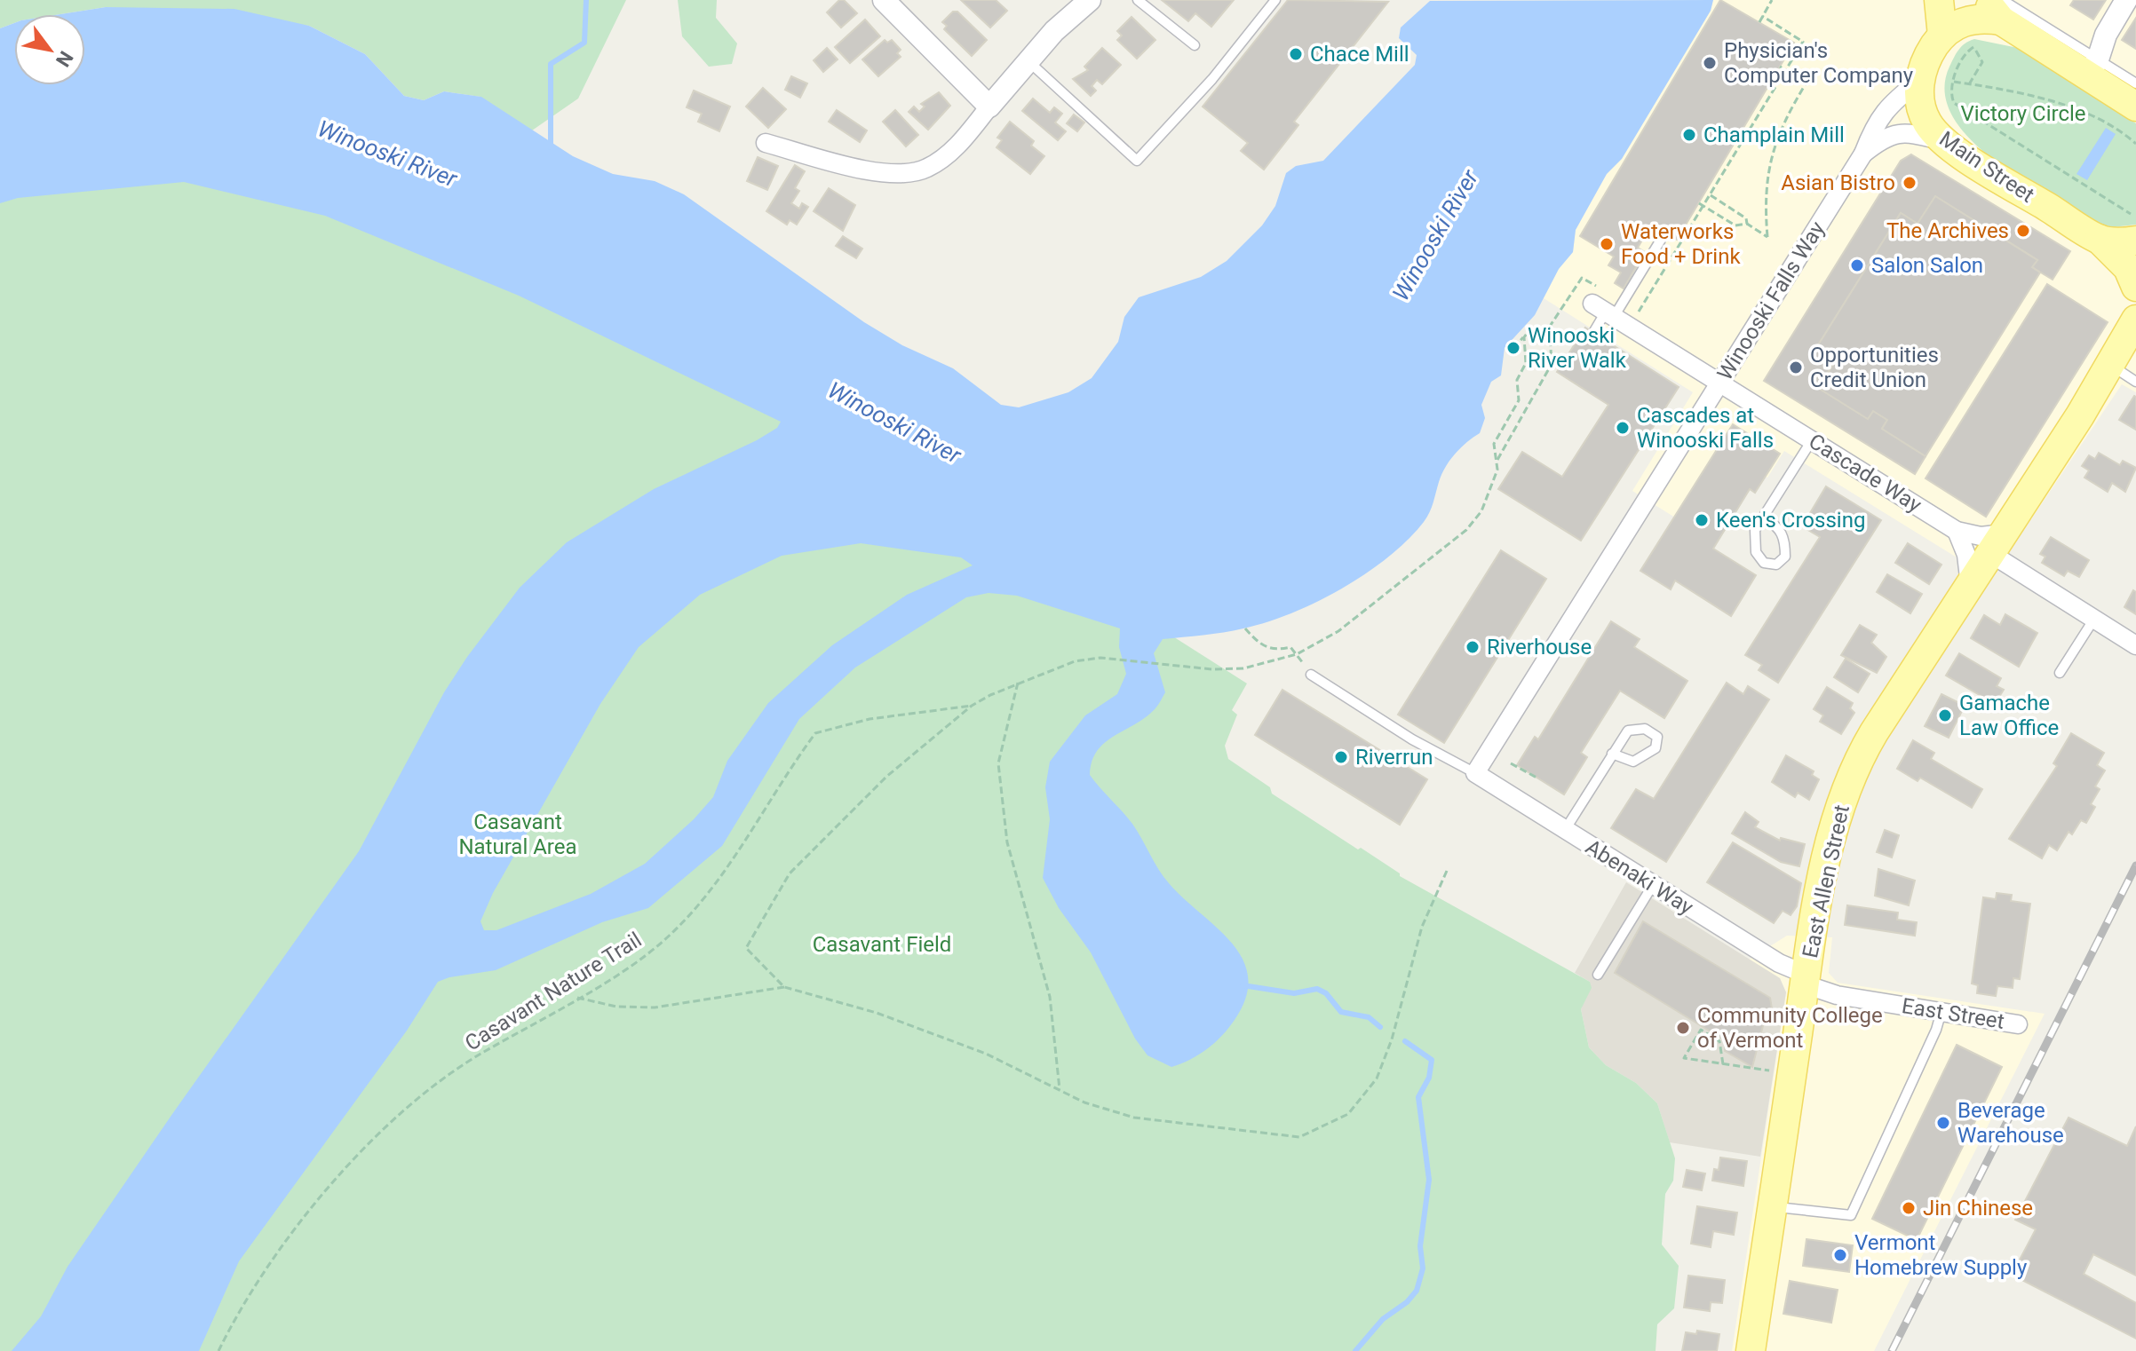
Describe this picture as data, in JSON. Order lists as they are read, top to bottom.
{
  "streets": {
    "main road": ["Main Street", "East Allen Street"],
    "street": [
      "Winooski Falls Way",
      "Cascade Way",
      "Abenaki Way",
      "East Street"
    ],
    "path": ["Casavant Nature Trail"]
  },
  "crossings": [
    ["Main Street", "Winooski Falls Way"],
    ["Winooski Falls Way", "Cascade Way"],
    ["Winooski Falls Way", "Abenaki Way"],
    ["Cascade Way", "East Allen Street"],
    ["Abenaki Way", "East Allen Street"],
    ["Abenaki Way", "East Street"],
    ["East Allen Street", "East Street"]
  ],
  "water": ["Winooski River"],
  "parks": ["Victory Circle", "Casavant Natural Area", "Casavant Field"],
  "places": [
    "Chace Mill",
    "Physician's Computer Company",
    "Champlain Mill",
    "Asian Bistro",
    "The Archives",
    "Waterworks Food + Drink",
    "Salon Salon",
    "Winooski River Walk",
    "Opportunities Credit Union",
    "Cascades at Winooski Falls",
    "Keen's Crossing",
    "Riverhouse",
    "Gamache Law Office",
    "Riverrun",
    "Community College of Vermont",
    "Beverage Warehouse",
    "Jin Chinese",
    "Vermont Homebrew Supply"
  ],
  "north": "bottom right"
}
